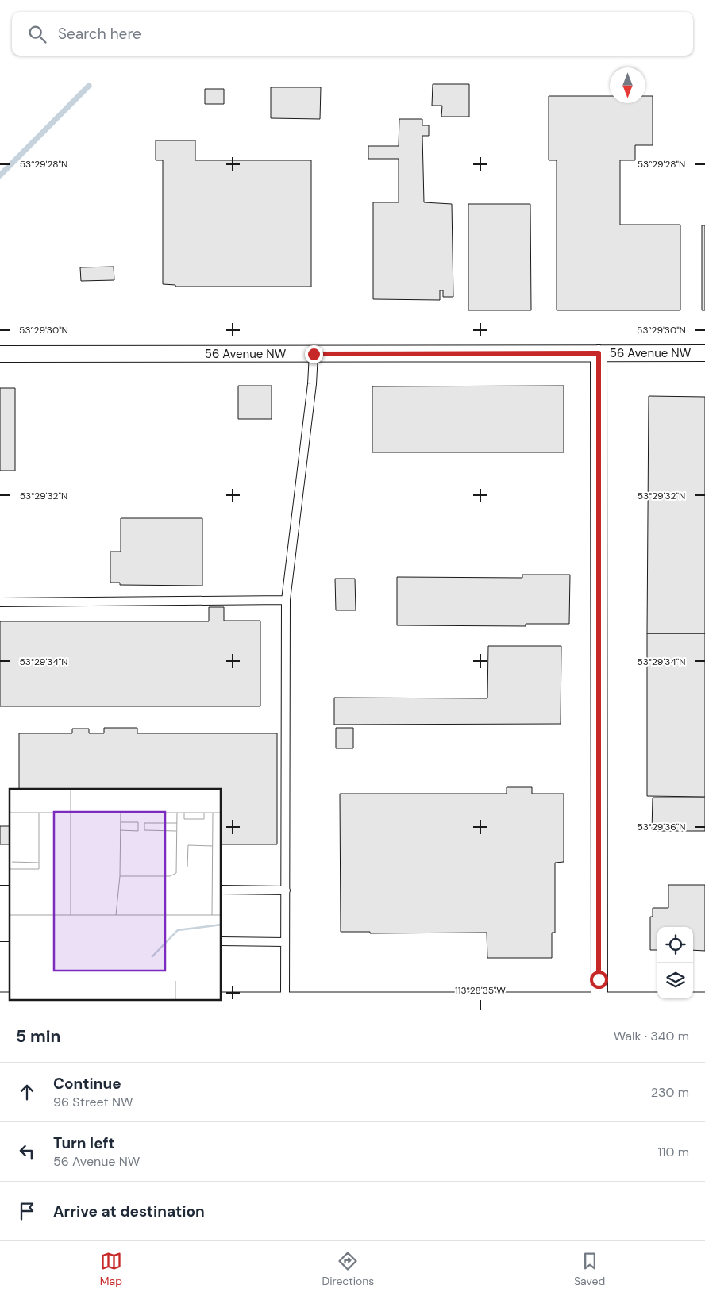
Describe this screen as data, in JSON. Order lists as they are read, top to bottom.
{
  "streets": {
    "street": ["56 Avenue NW"]
  },
  "north": "bottom",
  "page": {
    "search": "Search here",
    "heading": ["5 min", "Walk · 340 m"],
    "list": [
      ["Continue", "96 Street NW", "230 m"],
      ["Turn left", "56 Avenue NW", "110 m"],
      "Arrive at destination"
    ],
    "nav": ["Map", "Directions", "Saved"]
  },
  "coordinates": [
    "53°29'28\"N",
    "53°29'30\"N",
    "53°29'32\"N",
    "53°29'34\"N",
    "53°29'36\"N",
    "113°28'35\"W"
  ]
}
